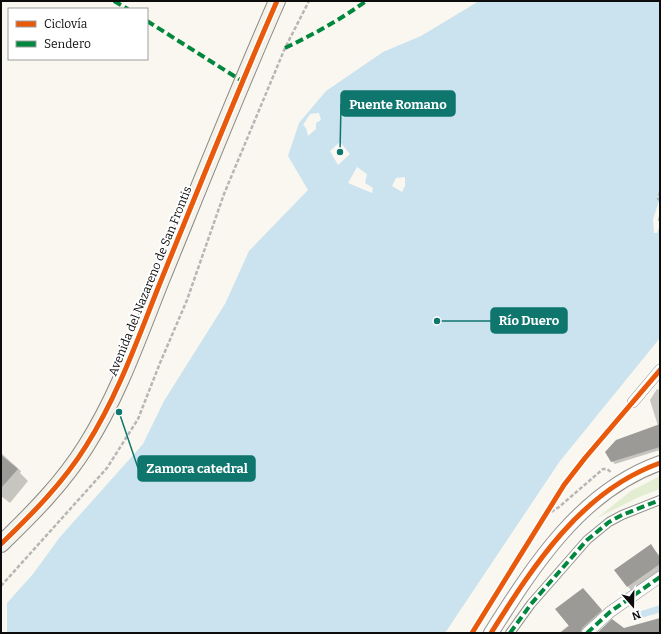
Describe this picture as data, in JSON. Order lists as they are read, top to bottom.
{
  "streets": {
    "main road": ["Avenida del Nazareno de San Frontis"]
  },
  "places": ["Puente Romano", "Río Duero", "Zamora catedral"],
  "legend": ["Ciclovía", "Sendero"],
  "north": "bottom"
}
